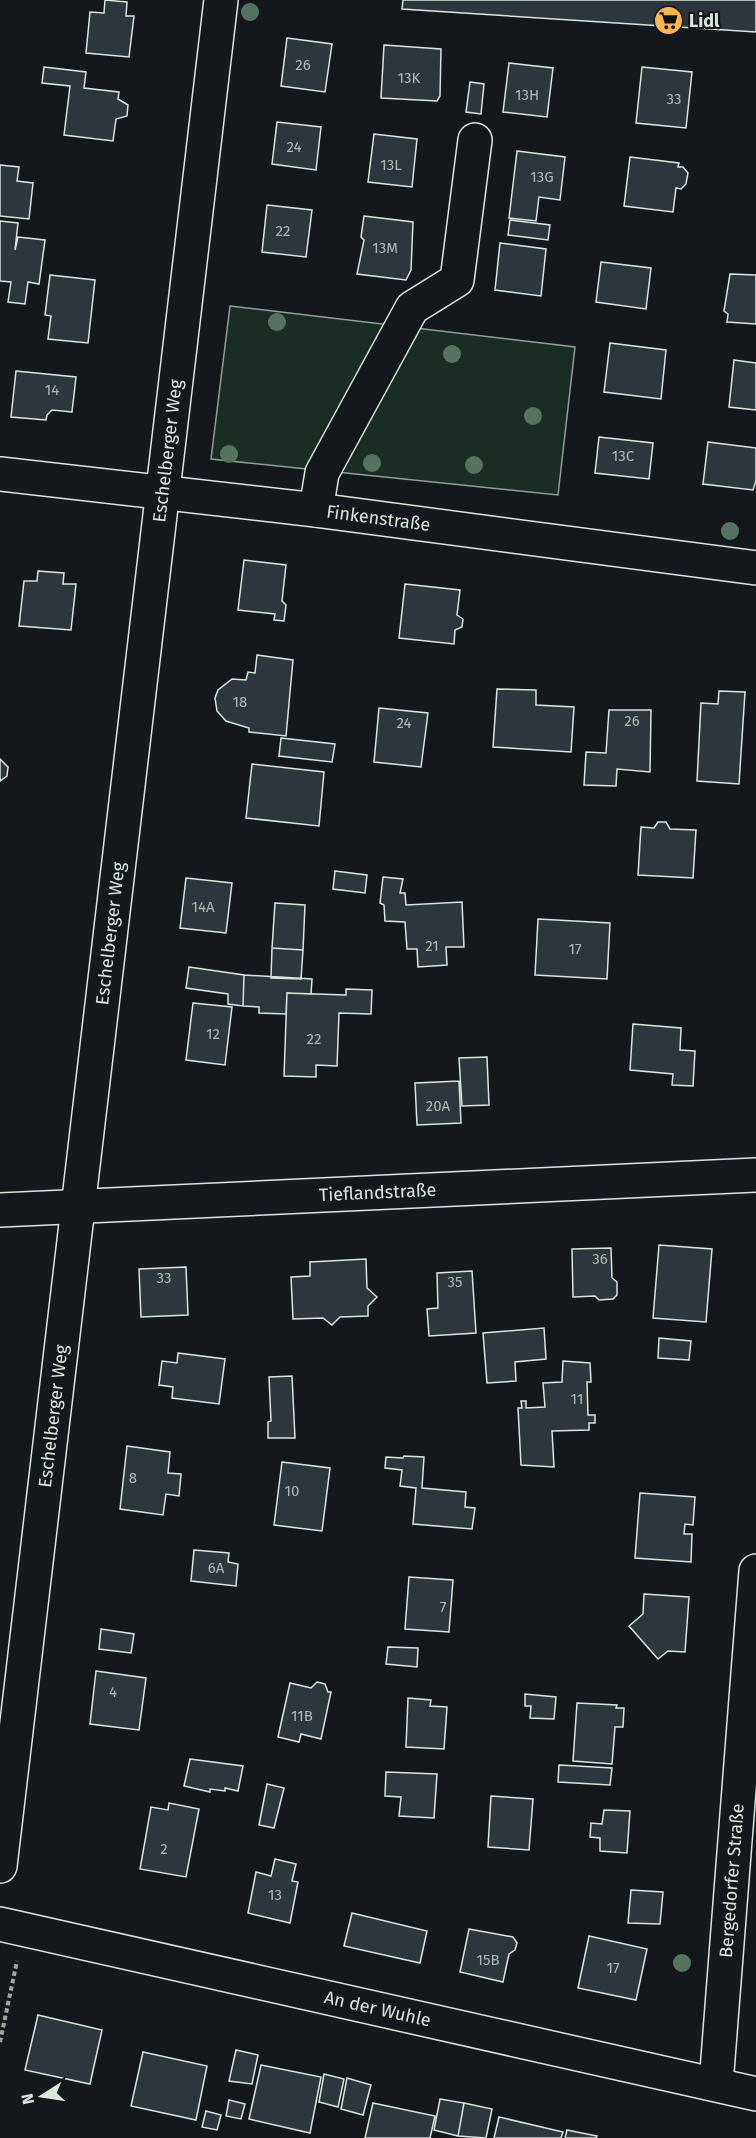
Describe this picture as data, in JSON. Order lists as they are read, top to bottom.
{
  "streets": {
    "street": [
      "Eschelberger Weg",
      "Finkenstraße",
      "Tieflandstraße",
      "Bergedorfer Straße",
      "An der Wuhle"
    ]
  },
  "crossings": [
    ["Eschelberger Weg", "Finkenstraße"],
    ["Eschelberger Weg", "Tieflandstraße"],
    ["Bergedorfer Straße", "An der Wuhle"]
  ],
  "places": {
    "supermarket": ["Lidl"]
  },
  "house_numbers": [
    "26",
    "13K",
    "13H",
    "33",
    "24",
    "13L",
    "13G",
    "22",
    "13M",
    "14",
    "13C",
    "18",
    "26",
    "24",
    "14A",
    "21",
    "17",
    "12",
    "22",
    "20A",
    "36",
    "33",
    "35",
    "11",
    "8",
    "10",
    "6A",
    "7",
    "4",
    "11B",
    "2",
    "13",
    "15B",
    "17"
  ],
  "north": "left"
}
